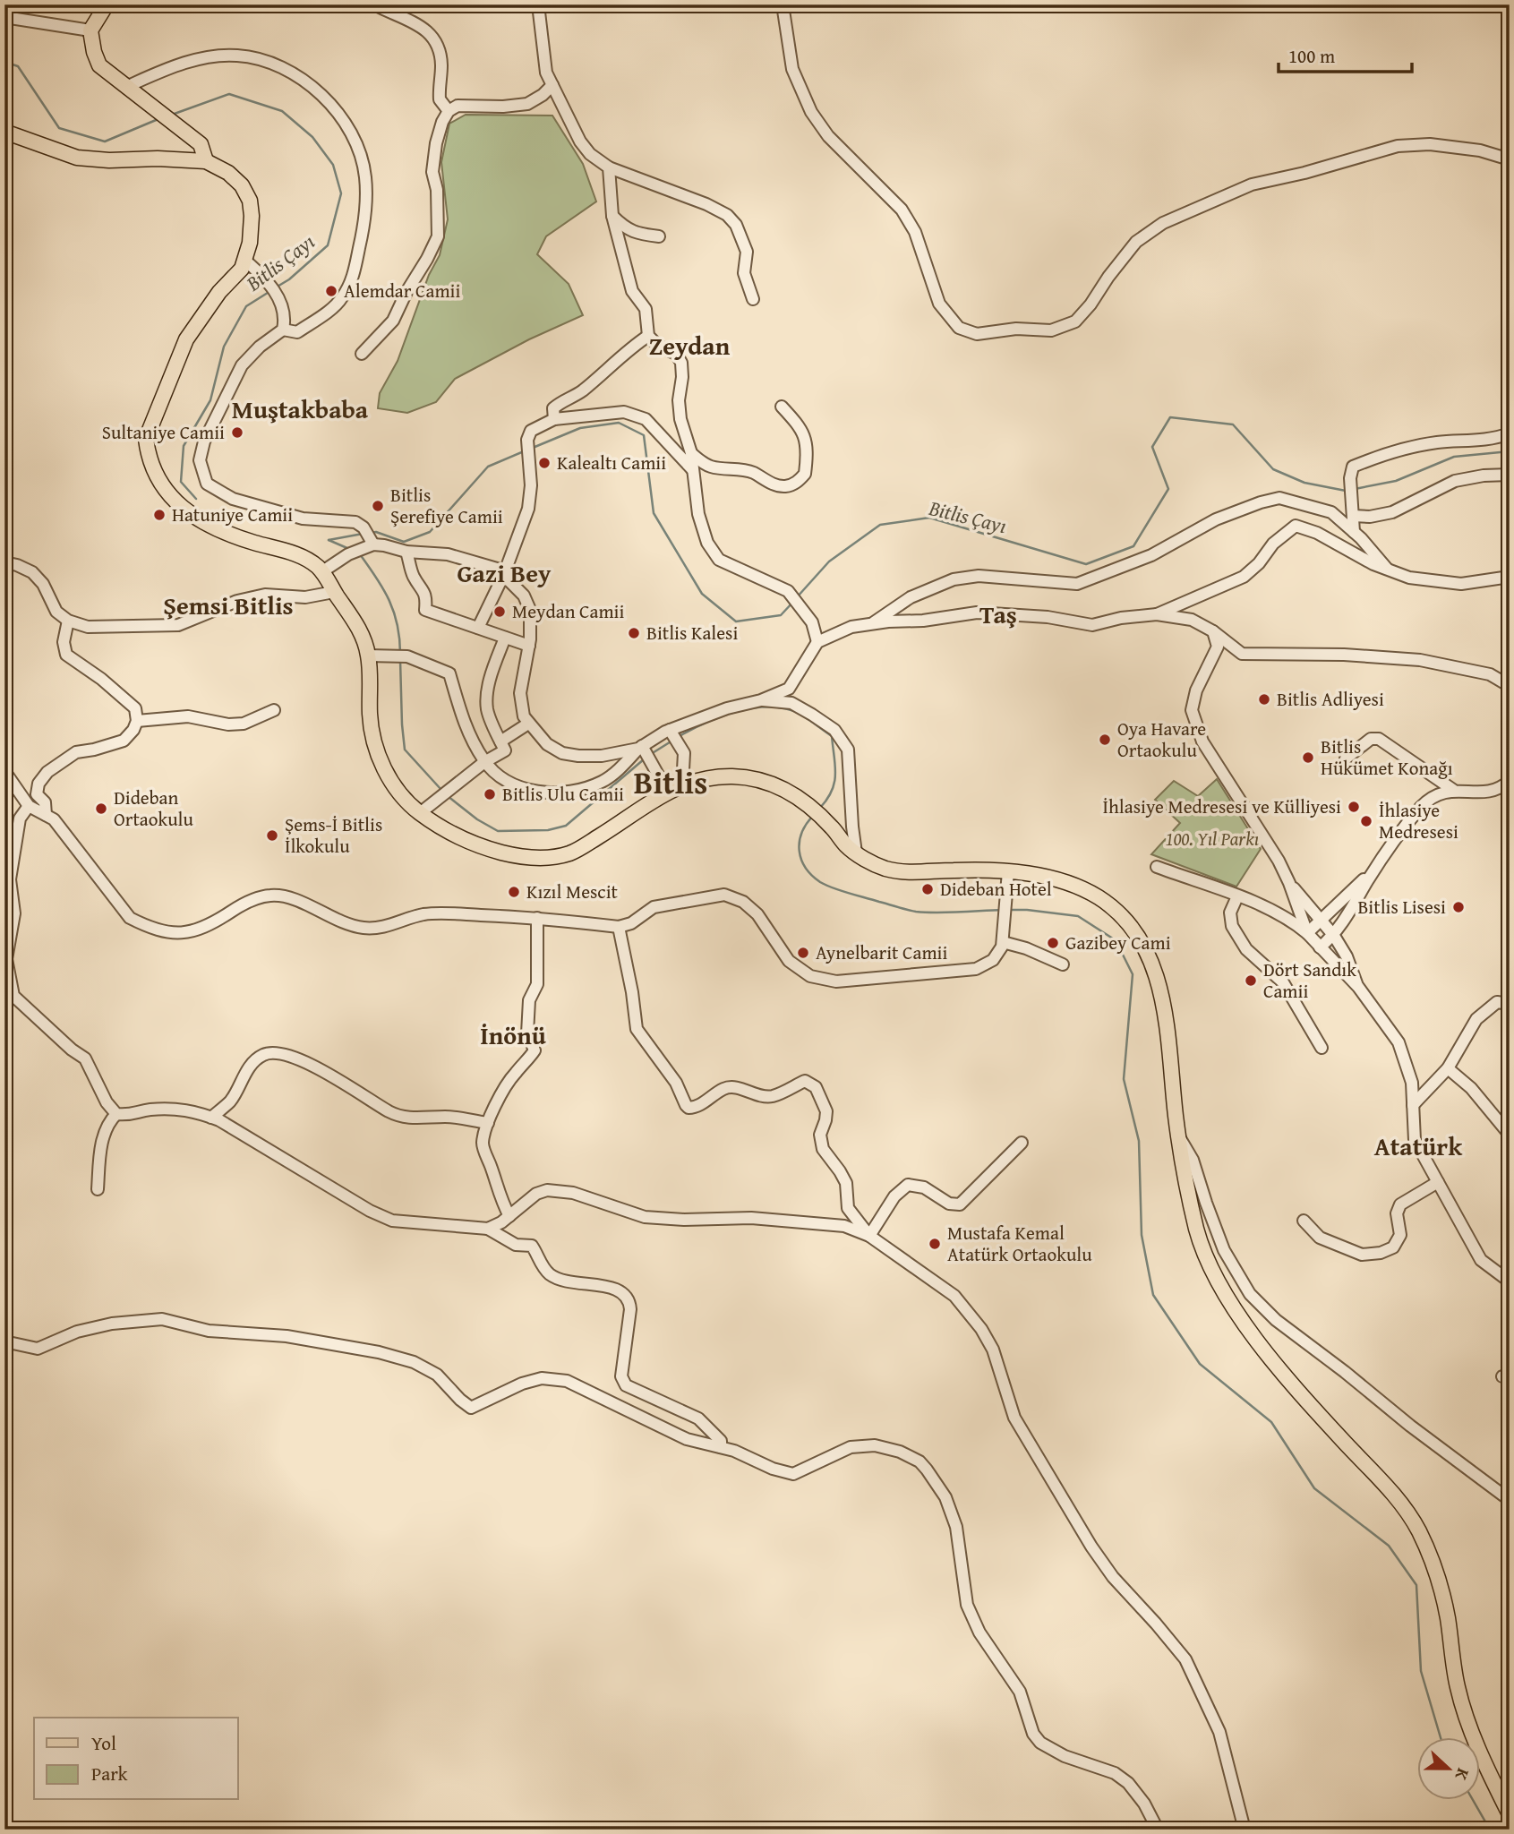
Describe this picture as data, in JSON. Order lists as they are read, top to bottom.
{
  "districts": [
    "Zeydan",
    "Muştakbaba",
    "Gazi Bey",
    "Şemsi Bitlis",
    "Taş",
    "Bitlis",
    "İnönü",
    "Atatürk"
  ],
  "water": ["Bitlis Çayı"],
  "parks": ["100. Yıl Parkı"],
  "places": [
    "Alemdar Camii",
    "Sultaniye Camii",
    "Kalealtı Camii",
    "Bitlis Şerefiye Camii",
    "Hatuniye Camii",
    "Meydan Camii",
    "Bitlis Kalesi",
    "Bitlis Adliyesi",
    "Oya Havare Ortaokulu",
    "Bitlis Hükümet Konağı",
    "Bitlis Ulu Camii",
    "İhlasiye Medresesi ve Külliyesi",
    "Dideban Ortaokulu",
    "İhlasiye Medresesi",
    "Şems-İ Bitlis İlkokulu",
    "Dideban Hotel",
    "Kızıl Mescit",
    "Bitlis Lisesi",
    "Gazibey Cami",
    "Aynelbarit Camii",
    "Dört Sandık Camii",
    "Mustafa Kemal Atatürk Ortaokulu"
  ],
  "legend": ["Yol", "Park"],
  "scale_bar": "100 m",
  "north": "right"
}
